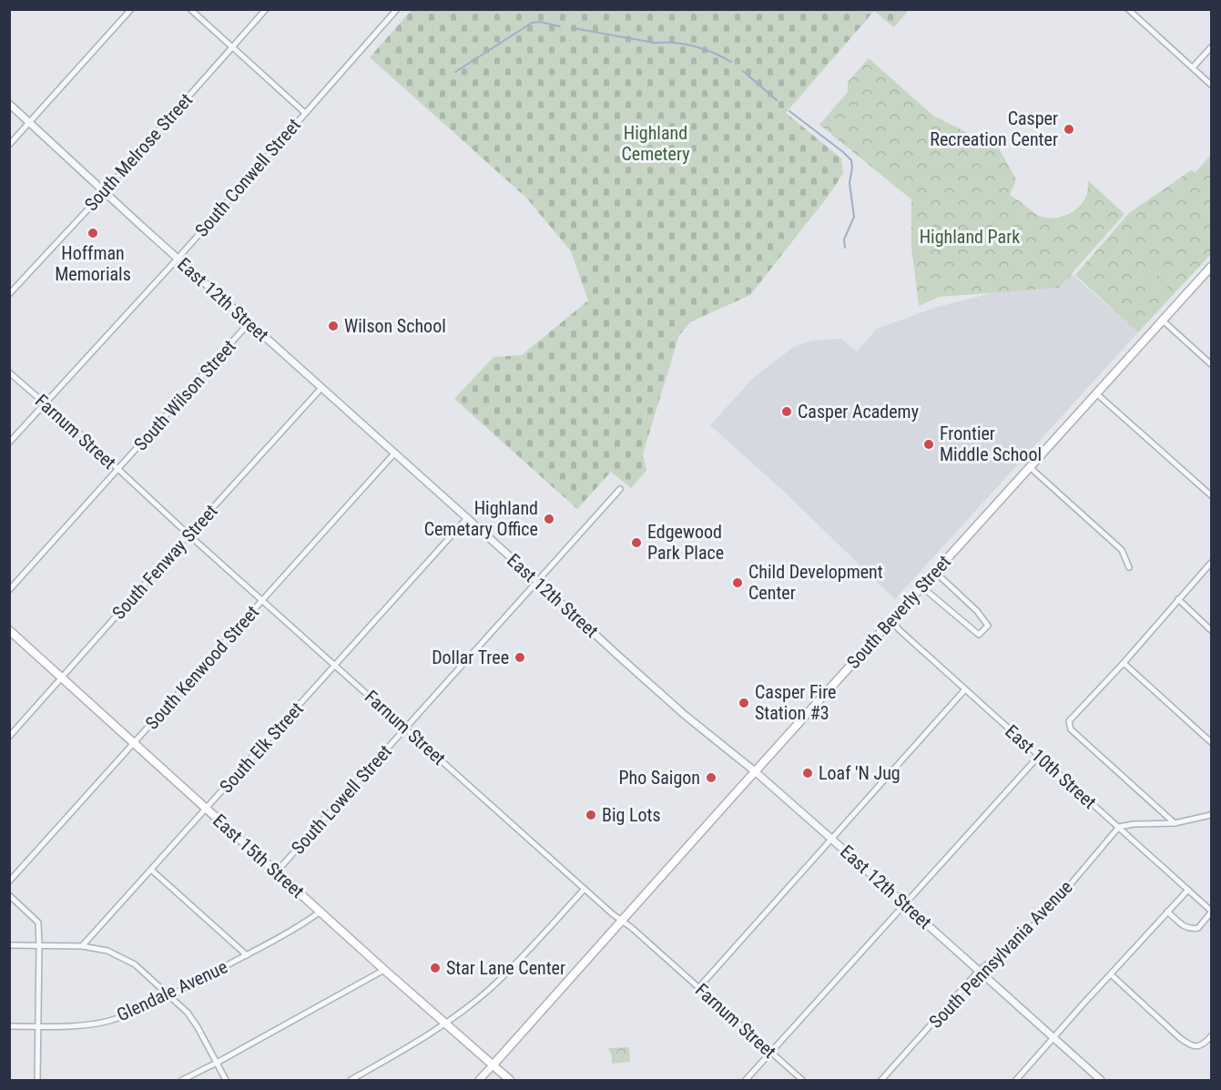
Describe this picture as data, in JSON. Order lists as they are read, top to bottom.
{
  "streets": {
    "main road": ["South Beverly Street", "East 15th Street"],
    "street": [
      "South Melrose Street",
      "South Conwell Street",
      "East 12th Street",
      "South Wilson Street",
      "Farnum Street",
      "South Fenway Street",
      "South Kenwood Street",
      "South Elk Street",
      "East 10th Street",
      "South Lowell Street",
      "South Pennsylvania Avenue",
      "Glendale Avenue"
    ]
  },
  "crossings": [
    ["South Melrose Street", "East 12th Street"],
    ["South Conwell Street", "East 12th Street"],
    ["South Conwell Street", "Farnum Street"],
    ["East 12th Street", "South Wilson Street"],
    ["East 12th Street", "South Fenway Street"],
    ["East 12th Street", "South Beverly Street"],
    ["East 12th Street", "South Kenwood Street"],
    ["East 12th Street", "South Elk Street"],
    ["East 12th Street", "South Lowell Street"],
    ["East 12th Street", "South Pennsylvania Avenue"],
    ["South Wilson Street", "Farnum Street"],
    ["Farnum Street", "South Fenway Street"],
    ["Farnum Street", "South Beverly Street"],
    ["Farnum Street", "South Kenwood Street"],
    ["Farnum Street", "South Elk Street"],
    ["Farnum Street", "South Lowell Street"],
    ["South Fenway Street", "East 15th Street"],
    ["South Beverly Street", "East 10th Street"],
    ["South Beverly Street", "East 15th Street"],
    ["South Kenwood Street", "East 15th Street"],
    ["South Elk Street", "East 15th Street"],
    ["East 10th Street", "South Pennsylvania Avenue"],
    ["South Lowell Street", "East 15th Street"],
    ["East 15th Street", "Glendale Avenue"]
  ],
  "parks": ["Highland Cemetery", "Highland Park"],
  "places": [
    "Casper Recreation Center",
    "Hoffman Memorials",
    "Wilson School",
    "Casper Academy",
    "Frontier Middle School",
    "Highland Cemetary Office",
    "Edgewood Park Place",
    "Child Development Center",
    "Dollar Tree",
    "Casper Fire Station #3",
    "Loaf 'N Jug",
    "Pho Saigon",
    "Big Lots",
    "Star Lane Center"
  ]
}
